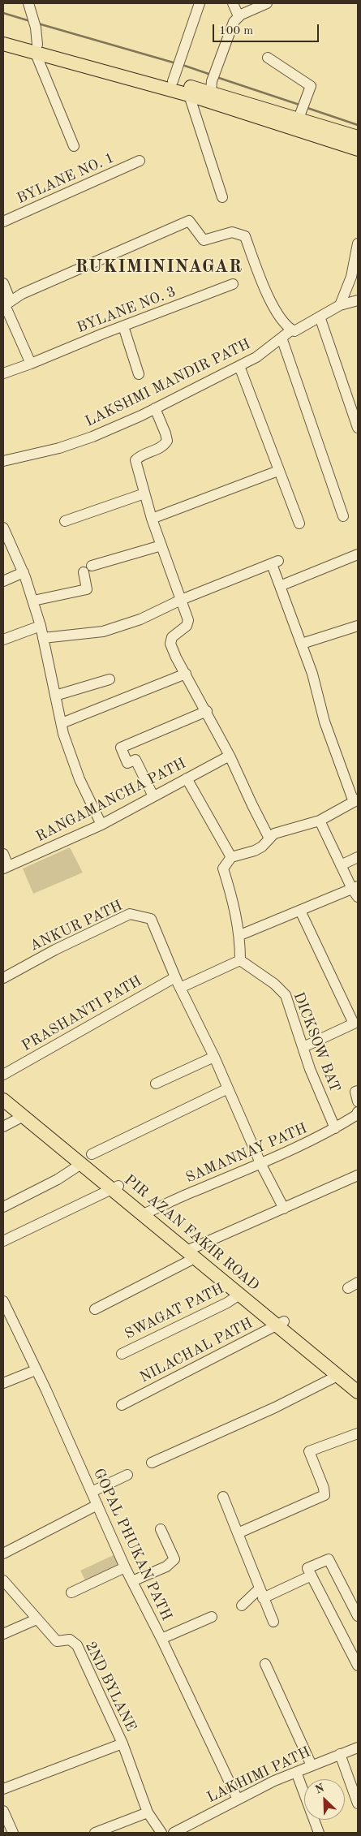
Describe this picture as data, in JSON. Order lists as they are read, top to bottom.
{
  "streets": {
    "main road": ["PIR AZAN FAKIR ROAD"],
    "street": [
      "BYLANE NO. 1",
      "BYLANE NO. 3",
      "LAKSHMI MANDIR PATH",
      "RANGAMANCHA PATH",
      "ANKUR PATH",
      "PRASHANTI PATH",
      "DICKSOW BAT",
      "SAMANNAY PATH",
      "SWAGAT PATH",
      "NILACHAL PATH",
      "GOPAL PHUKAN PATH",
      "2ND BYLANE",
      "LAKHIMI PATH"
    ]
  },
  "crossings": [
    ["ANKUR PATH", "PRASHANTI PATH"],
    ["DICKSOW BAT", "SAMANNAY PATH"],
    ["SAMANNAY PATH", "PIR AZAN FAKIR ROAD"],
    ["PIR AZAN FAKIR ROAD", "SWAGAT PATH"],
    ["PIR AZAN FAKIR ROAD", "NILACHAL PATH"],
    ["GOPAL PHUKAN PATH", "LAKHIMI PATH"]
  ],
  "districts": ["RUKIMININAGAR"],
  "scale_bar": "100 m",
  "north": "top left"
}
